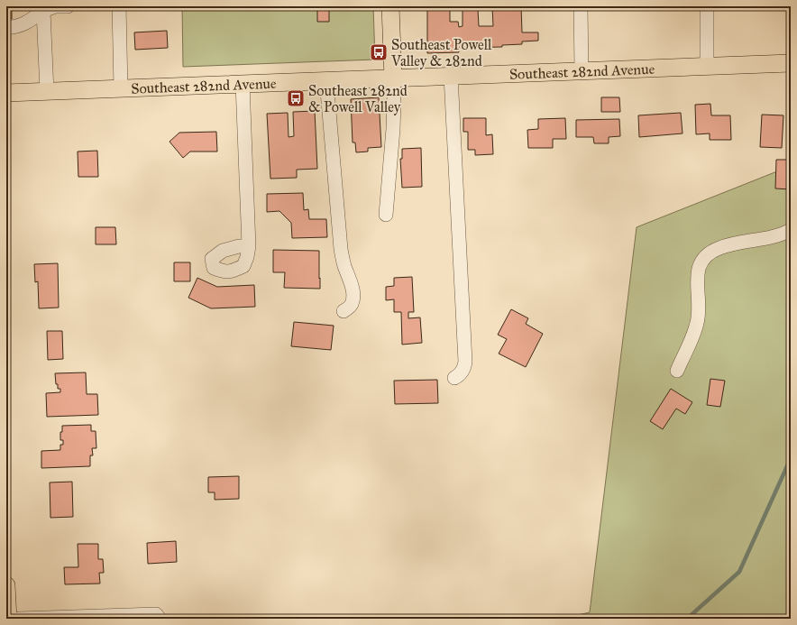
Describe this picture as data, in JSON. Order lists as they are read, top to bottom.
{
  "streets": {
    "main road": ["Southeast 282nd Avenue"]
  },
  "places": {
    "bus stop": ["Southeast Powell Valley & 282nd", "Southeast 282nd & Powell Valley"]
  }
}
